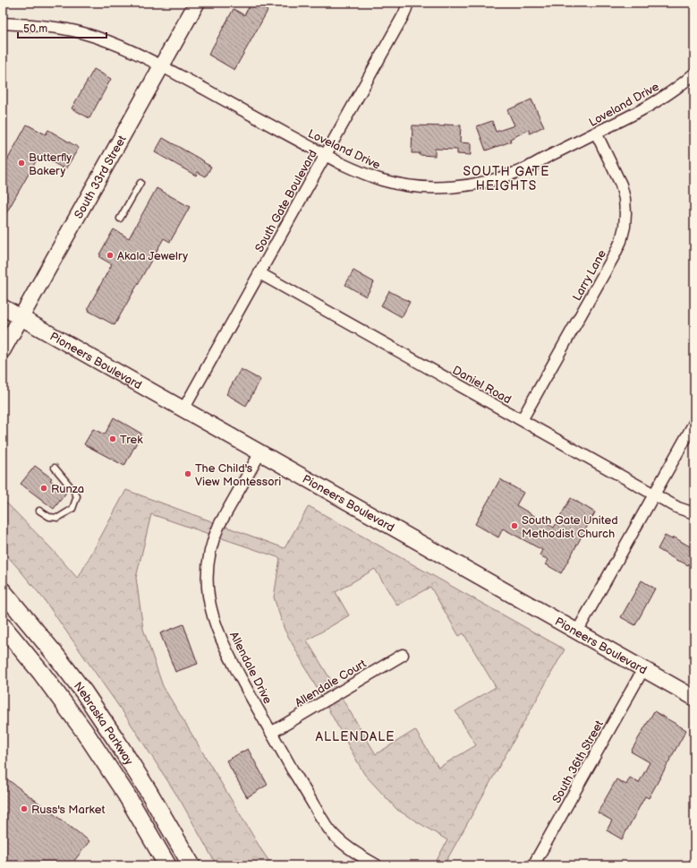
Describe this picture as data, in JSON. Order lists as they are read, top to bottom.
{
  "streets": {
    "main road": ["South 33rd Street", "Pioneers Boulevard", "Nebraska Parkway"],
    "street": [
      "Loveland Drive",
      "South Gate Boulevard",
      "Larry Lane",
      "Daniel Road",
      "Allendale Drive",
      "Allendale Court",
      "South 36th Street"
    ]
  },
  "crossings": [
    ["Loveland Drive", "South 33rd Street"],
    ["Loveland Drive", "South Gate Boulevard"],
    ["Loveland Drive", "Larry Lane"],
    ["South 33rd Street", "Pioneers Boulevard"],
    ["South Gate Boulevard", "Pioneers Boulevard"],
    ["South Gate Boulevard", "Daniel Road"],
    ["Larry Lane", "Daniel Road"],
    ["Pioneers Boulevard", "Allendale Drive"],
    ["Pioneers Boulevard", "South 36th Street"],
    ["Allendale Drive", "Allendale Court"]
  ],
  "districts": ["SOUTH GATE HEIGHTS", "ALLENDALE"],
  "places": [
    "Butterfly Bakery",
    "Akala Jewelry",
    "Trek",
    "The Child's View Montessori",
    "Runza",
    "South Gate United Methodist Church",
    "Russ's Market"
  ],
  "scale_bar": "50 m"
}
